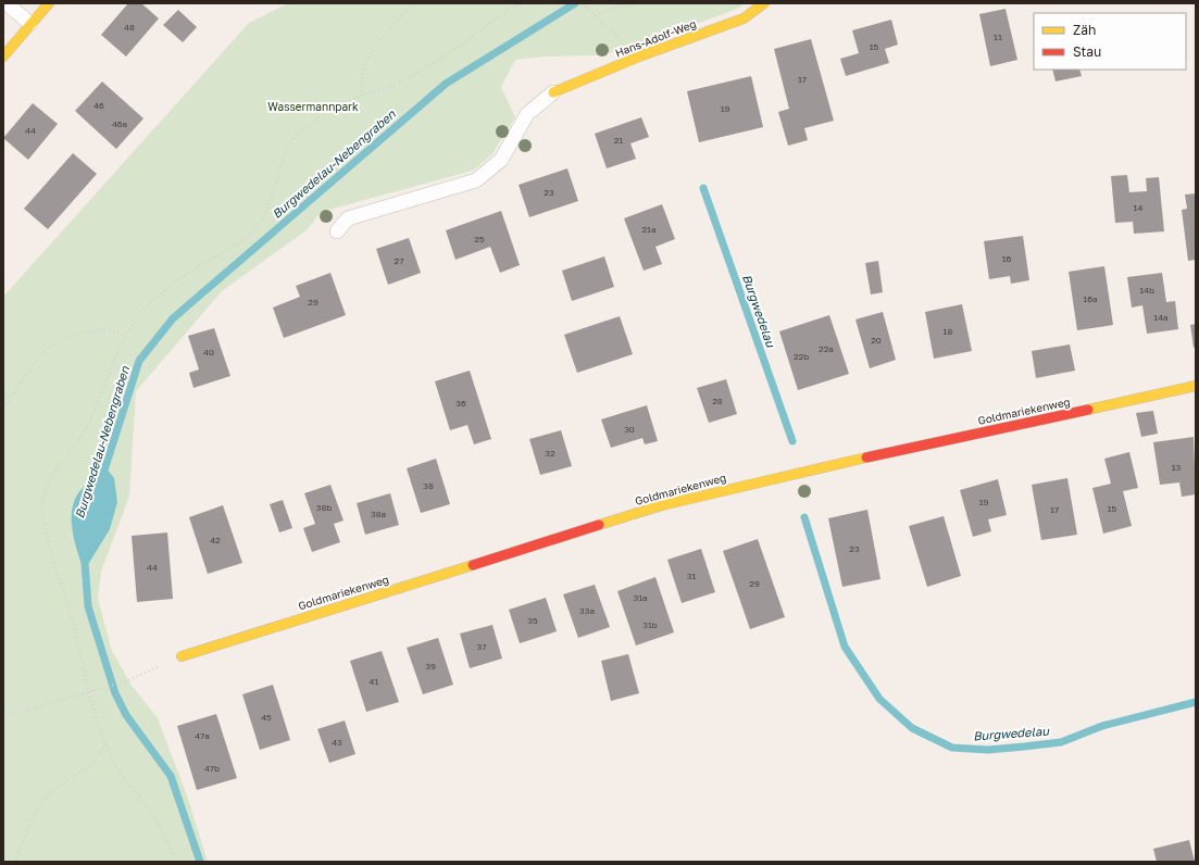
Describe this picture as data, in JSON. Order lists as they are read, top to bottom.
{
  "streets": {
    "street": ["Hans-Adolf-Weg", "Goldmariekenweg"]
  },
  "water": ["Burgwedelau-Nebengraben", "Burgwedelau"],
  "parks": ["Wassermannpark"],
  "house_numbers": [
    "48",
    "11",
    "15",
    "17",
    "46",
    "19",
    "46a",
    "44",
    "21",
    "23",
    "14",
    "21a",
    "25",
    "16",
    "27",
    "14b",
    "16a",
    "29",
    "14a",
    "18",
    "20",
    "22a",
    "40",
    "22b",
    "28",
    "36",
    "30",
    "32",
    "13",
    "38",
    "19",
    "38b",
    "15",
    "17",
    "38a",
    "42",
    "23",
    "44",
    "31",
    "29",
    "31a",
    "33a",
    "35",
    "31b",
    "37",
    "39",
    "41",
    "45",
    "47a",
    "43",
    "47b"
  ],
  "legend": ["Zäh", "Stau"]
}
